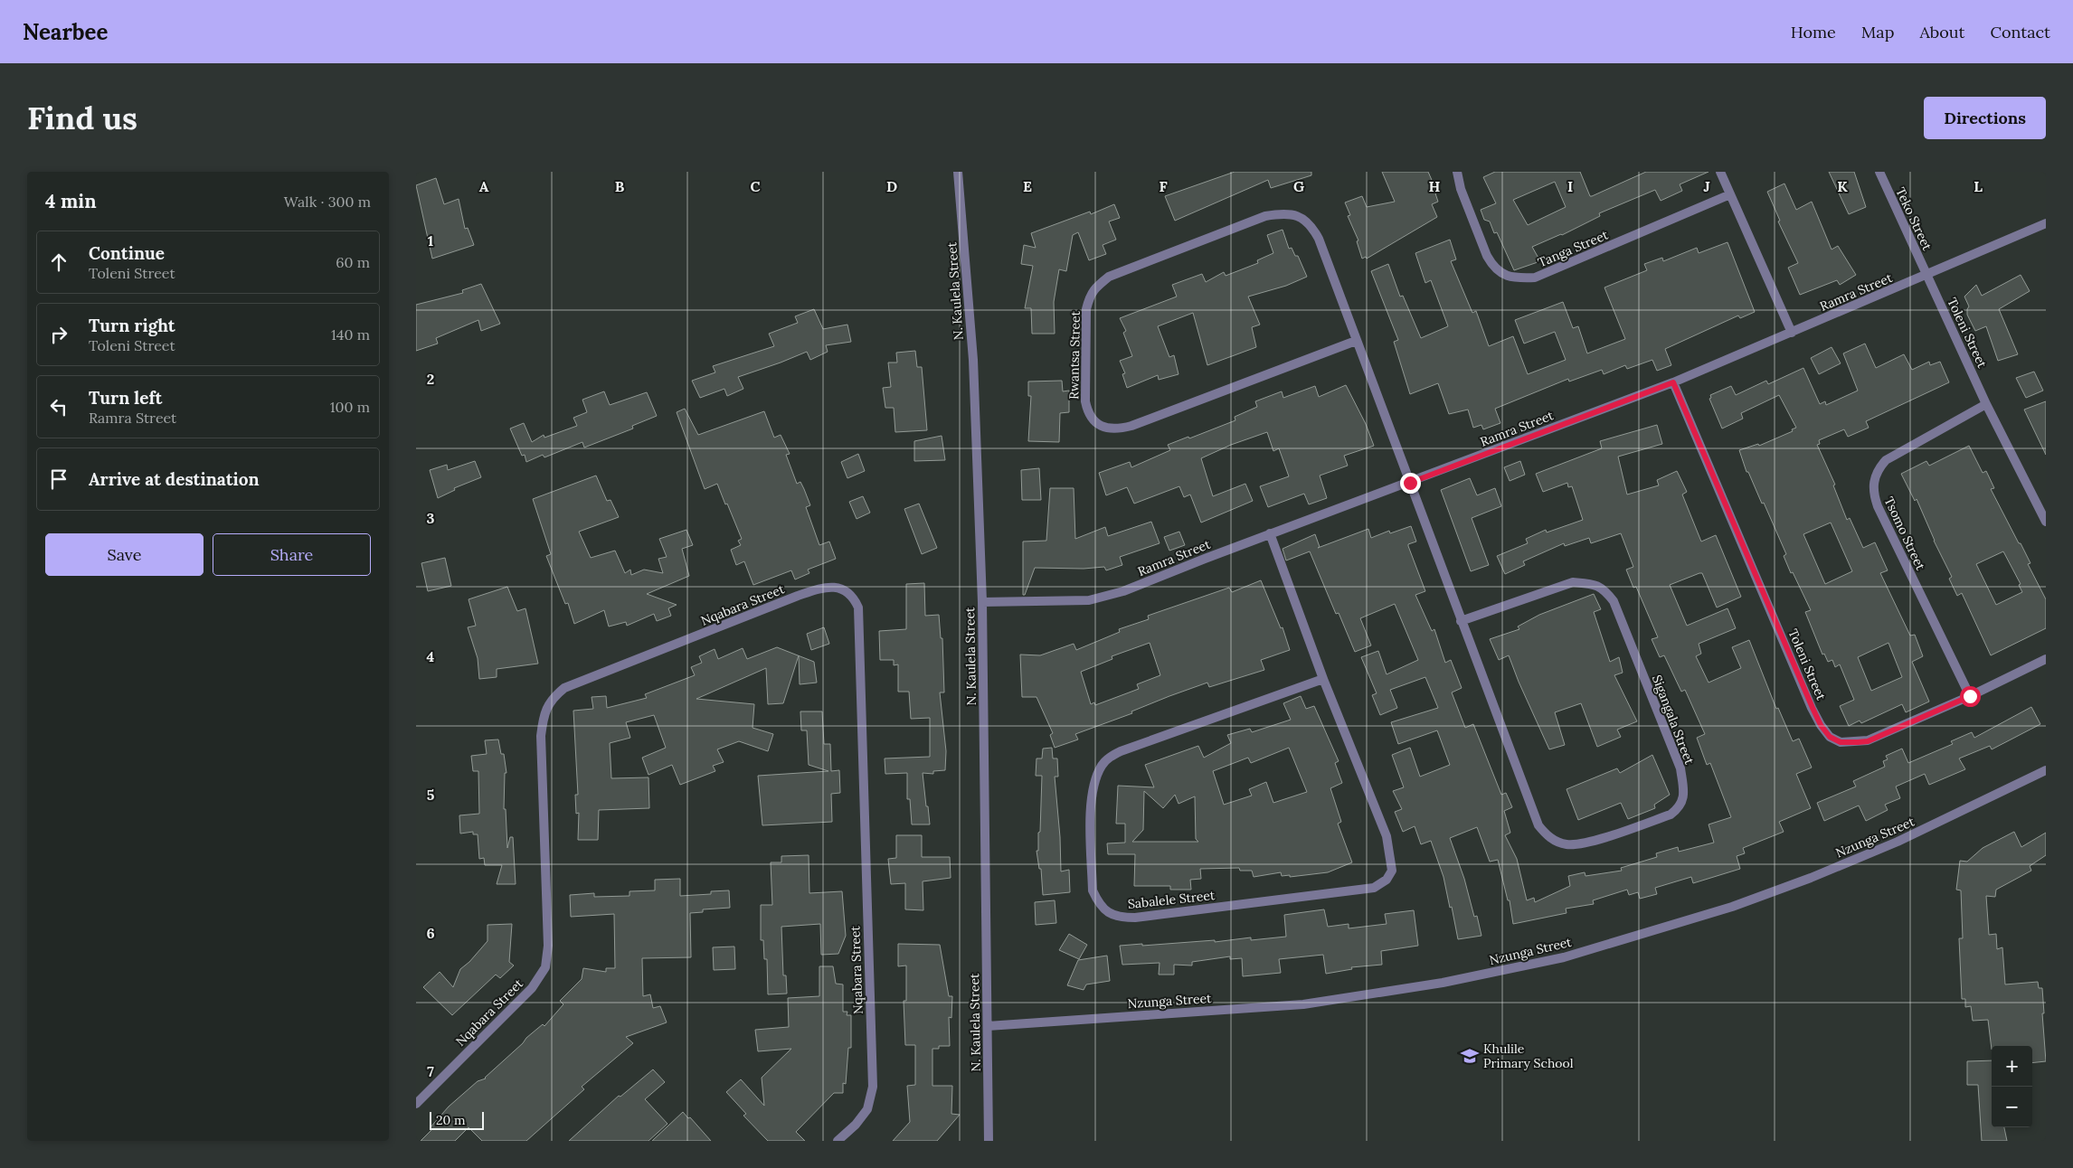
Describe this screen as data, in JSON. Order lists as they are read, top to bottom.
{
  "streets": {
    "street": [
      "Teko Street",
      "Tanga Street",
      "N. Kaulela Street",
      "Ramra Street",
      "Toleni Street",
      "Rwantsa Street",
      "Tsomo Street",
      "Nqabara Street",
      "Sigangala Street",
      "Nzunga Street",
      "Sabalele Street"
    ]
  },
  "crossings": [
    ["Teko Street", "Ramra Street"],
    ["Teko Street", "Toleni Street"],
    ["N. Kaulela Street", "Ramra Street"],
    ["N. Kaulela Street", "Nzunga Street"],
    ["Ramra Street", "Toleni Street"],
    ["Ramra Street", "Rwantsa Street"],
    ["Ramra Street", "Sigangala Street"],
    ["Ramra Street", "Sabalele Street"],
    ["Toleni Street", "Tsomo Street"],
    ["Rwantsa Street", "Sigangala Street"]
  ],
  "places": {
    "school or university": ["Khulile Primary School"]
  },
  "scale_bar": "20 m",
  "page": {
    "header": "Nearbee",
    "nav": [
      "Home",
      "Map",
      "About",
      "Contact"
    ],
    "buttons": [
      "Directions",
      ["Save", "Share"]
    ],
    "title": "Find us",
    "heading": ["4 min", "Walk · 300 m"],
    "list": [
      ["Continue", "Toleni Street", "60 m"],
      ["Turn right", "Toleni Street", "140 m"],
      ["Turn left", "Ramra Street", "100 m"],
      "Arrive at destination"
    ],
    "map_buttons": ["+", "−"],
    "scale": "20 m"
  },
  "grid": {
    "columns": [
      "A",
      "B",
      "C",
      "D",
      "E",
      "F",
      "G",
      "H",
      "I",
      "J",
      "K",
      "L"
    ],
    "rows": [
      "1",
      "2",
      "3",
      "4",
      "5",
      "6",
      "7"
    ]
  }
}
